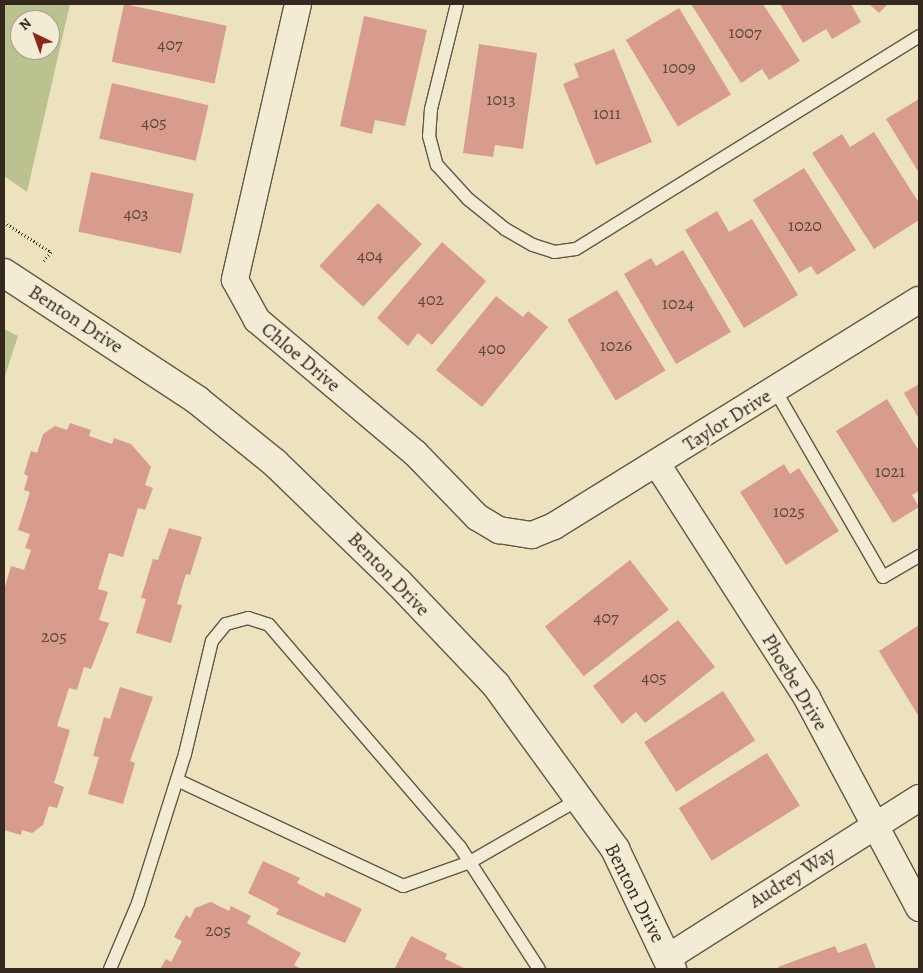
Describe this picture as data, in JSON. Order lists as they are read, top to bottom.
{
  "streets": {
    "street": [
      "Benton Drive",
      "Chloe Drive",
      "Taylor Drive",
      "Phoebe Drive",
      "Audrey Way"
    ]
  },
  "crossings": [
    ["Benton Drive", "Audrey Way"],
    ["Chloe Drive", "Taylor Drive"],
    ["Taylor Drive", "Phoebe Drive"],
    ["Phoebe Drive", "Audrey Way"]
  ],
  "house_numbers": [
    "1007",
    "407",
    "1009",
    "1013",
    "1011",
    "405",
    "403",
    "1020",
    "404",
    "402",
    "1024",
    "1026",
    "400",
    "1021",
    "1025",
    "407",
    "205",
    "405",
    "205"
  ],
  "north": "top left"
}
